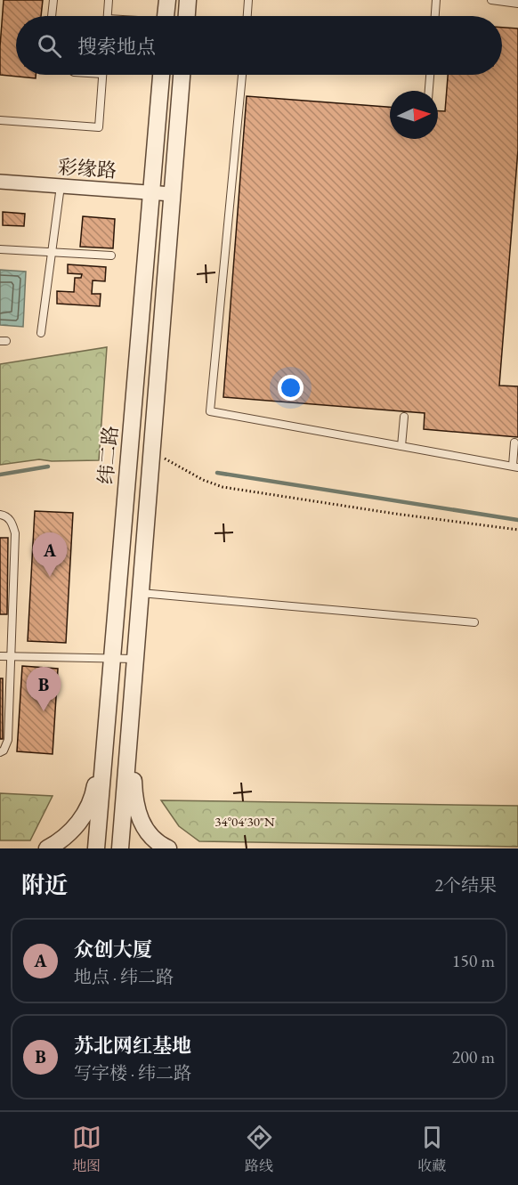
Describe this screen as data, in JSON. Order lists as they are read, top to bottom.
{
  "streets": {
    "street": ["彩缘路", "纬二路"]
  },
  "crossings": [
    ["彩缘路", "纬二路"]
  ],
  "north": "right",
  "page": {
    "search": "搜索地点",
    "pins": ["A", "B"],
    "heading": ["附近", "2个结果"],
    "list": [
      {
        "mark": "A",
        "name": "众创大厦",
        "note": "地点 · 纬二路",
        "value": "150 m"
      },
      {
        "mark": "B",
        "name": "苏北网红基地",
        "note": "写字楼 · 纬二路",
        "value": "200 m"
      }
    ],
    "nav": ["地图", "路线", "收藏"]
  },
  "coordinates": ["34°04'30\"N"]
}
